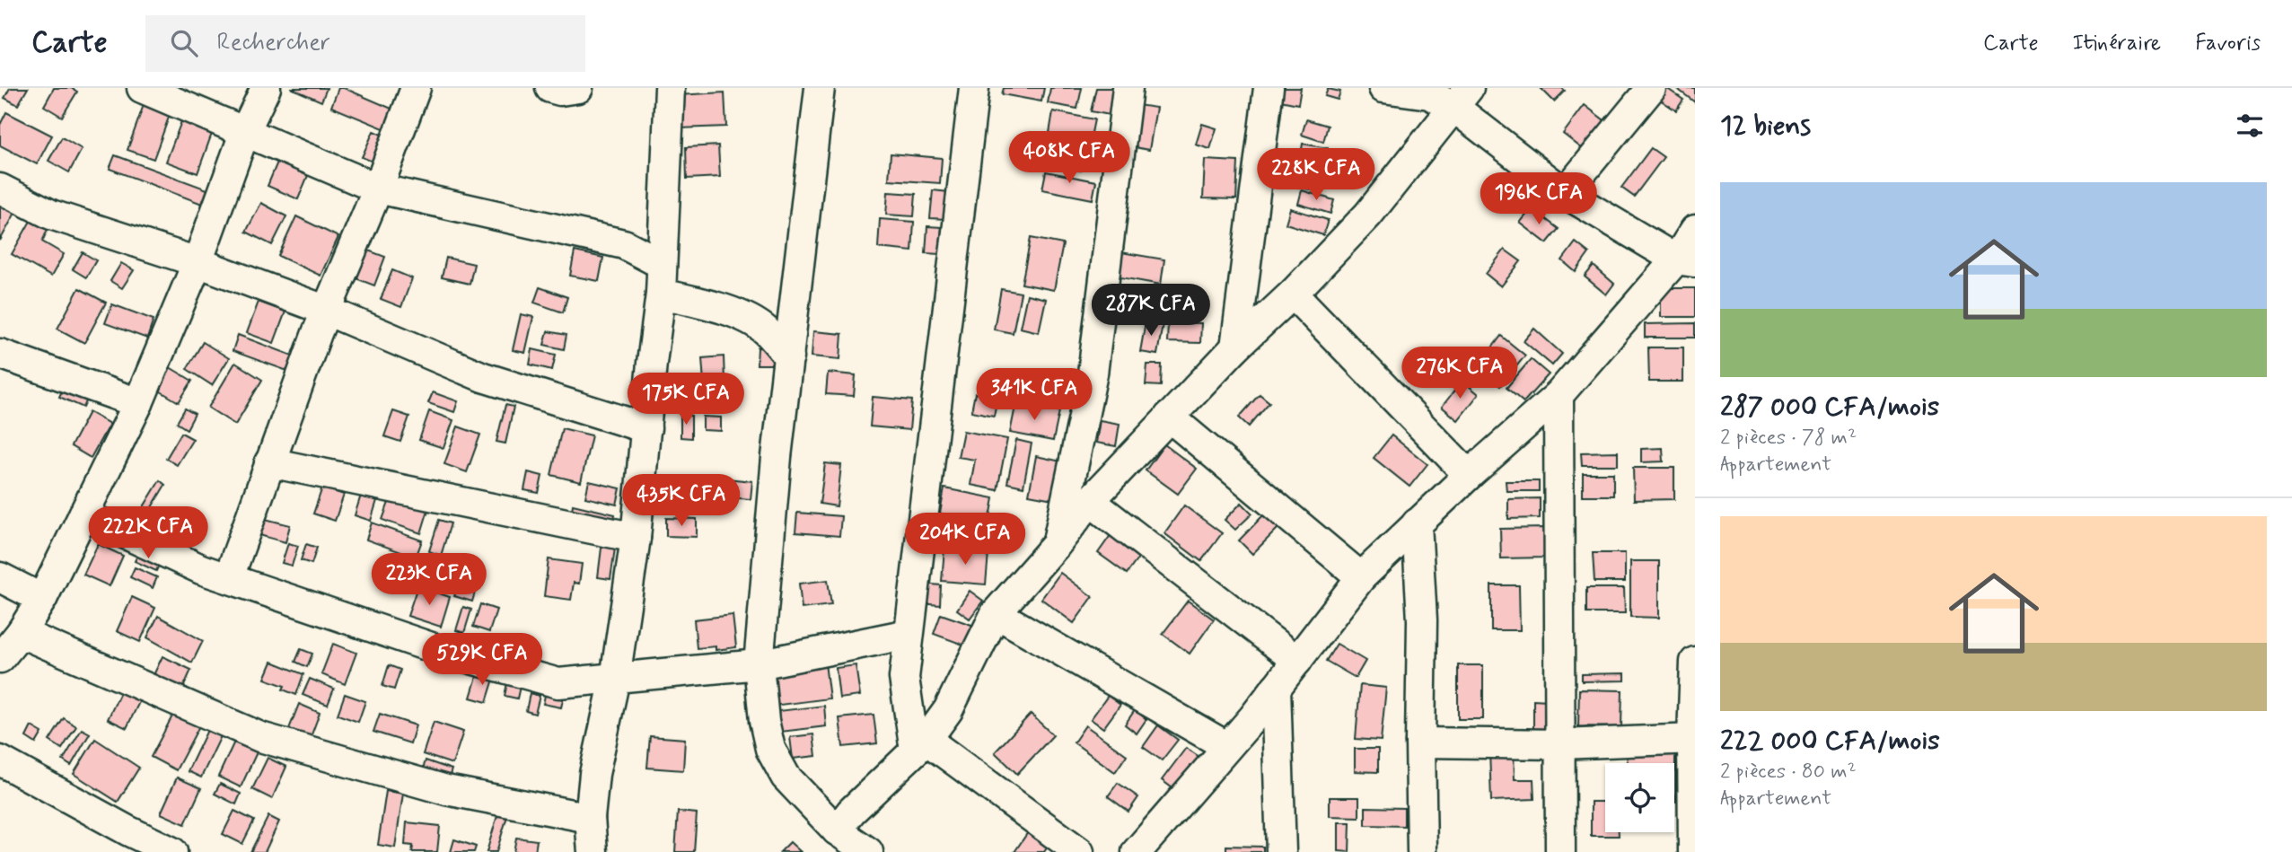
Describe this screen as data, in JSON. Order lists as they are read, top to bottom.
{
  "page": {
    "header": "Carte",
    "search": "Rechercher",
    "nav": ["Carte", "Itinéraire", "Favoris"],
    "heading": "12 biens",
    "price": [
      "408K CFA",
      "228K CFA",
      "196K CFA",
      "287K CFA",
      "276K CFA",
      "341K CFA",
      "175K CFA",
      "435K CFA",
      "222K CFA",
      "204K CFA",
      "223K CFA",
      "529K CFA"
    ],
    "list": [
      {
        "name": "287 000 CFA/mois",
        "note": "2 pièces · 78 m² · Appartement"
      },
      {
        "name": "222 000 CFA/mois",
        "note": "2 pièces · 80 m² · Appartement"
      }
    ]
  }
}
